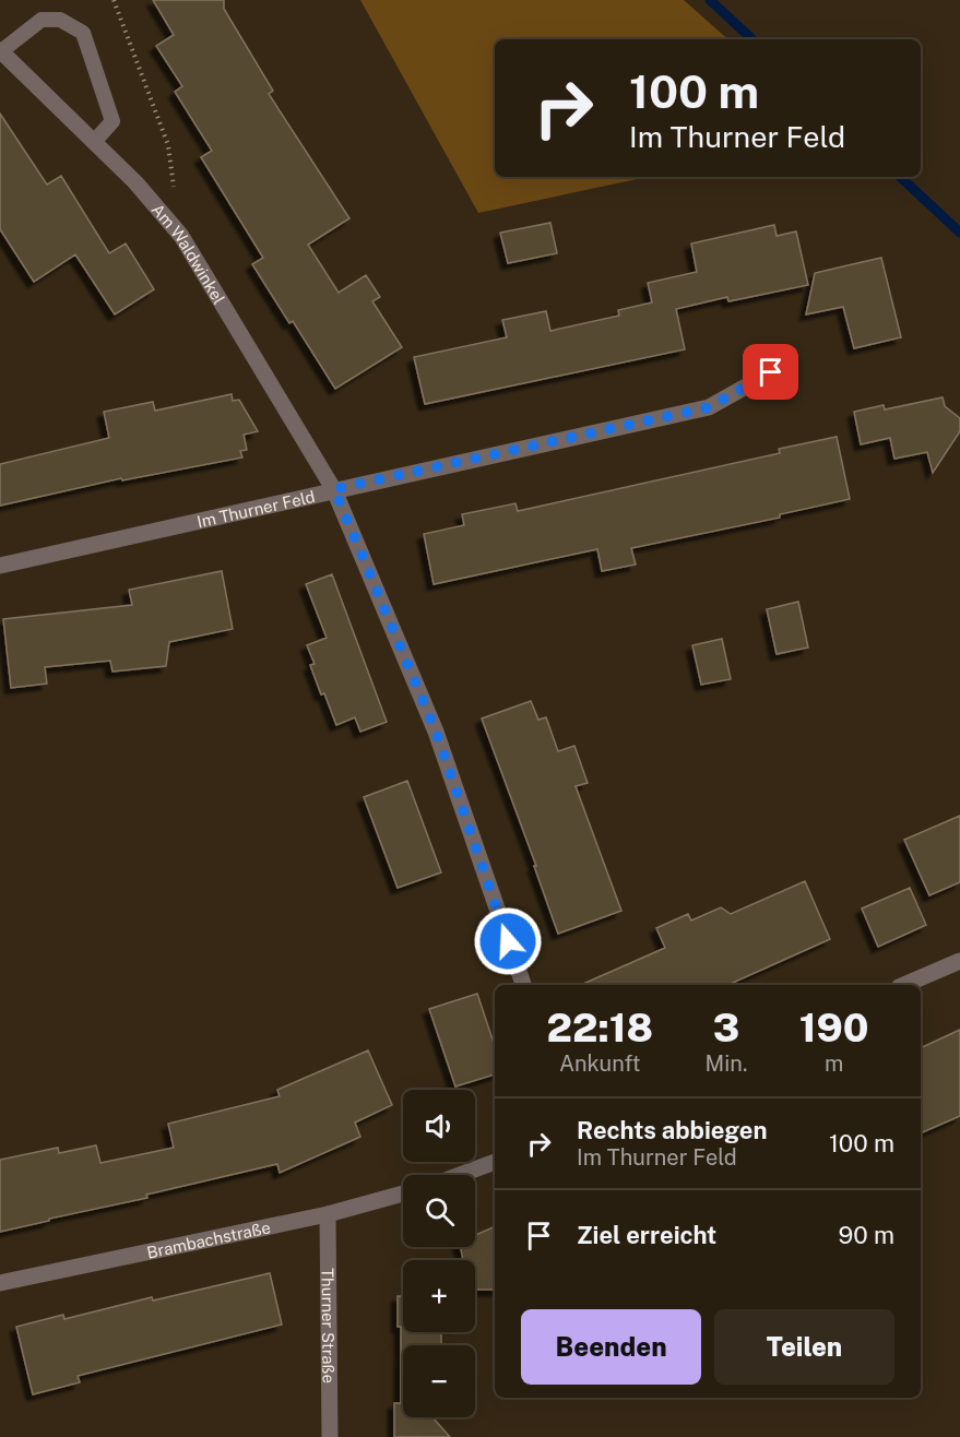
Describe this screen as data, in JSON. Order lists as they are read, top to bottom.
{
  "streets": {
    "street": [
      "Am Waldwinkel",
      "Im Thurner Feld",
      "Brambachstraße",
      "Thurner Straße"
    ]
  },
  "crossings": [
    ["Am Waldwinkel", "Im Thurner Feld"],
    ["Brambachstraße", "Thurner Straße"]
  ],
  "page": {
    "turn": ["100 m", "Im Thurner Feld"],
    "eta": [
      "22:18",
      "Ankunft",
      "3",
      "Min.",
      "190",
      "m"
    ],
    "map_buttons": ["+", "−"],
    "list": [
      {
        "name": "Rechts abbiegen",
        "note": "Im Thurner Feld",
        "value": "100 m"
      },
      {
        "name": "Ziel erreicht",
        "value": "90 m"
      }
    ],
    "buttons": ["Beenden", "Teilen"]
  }
}
